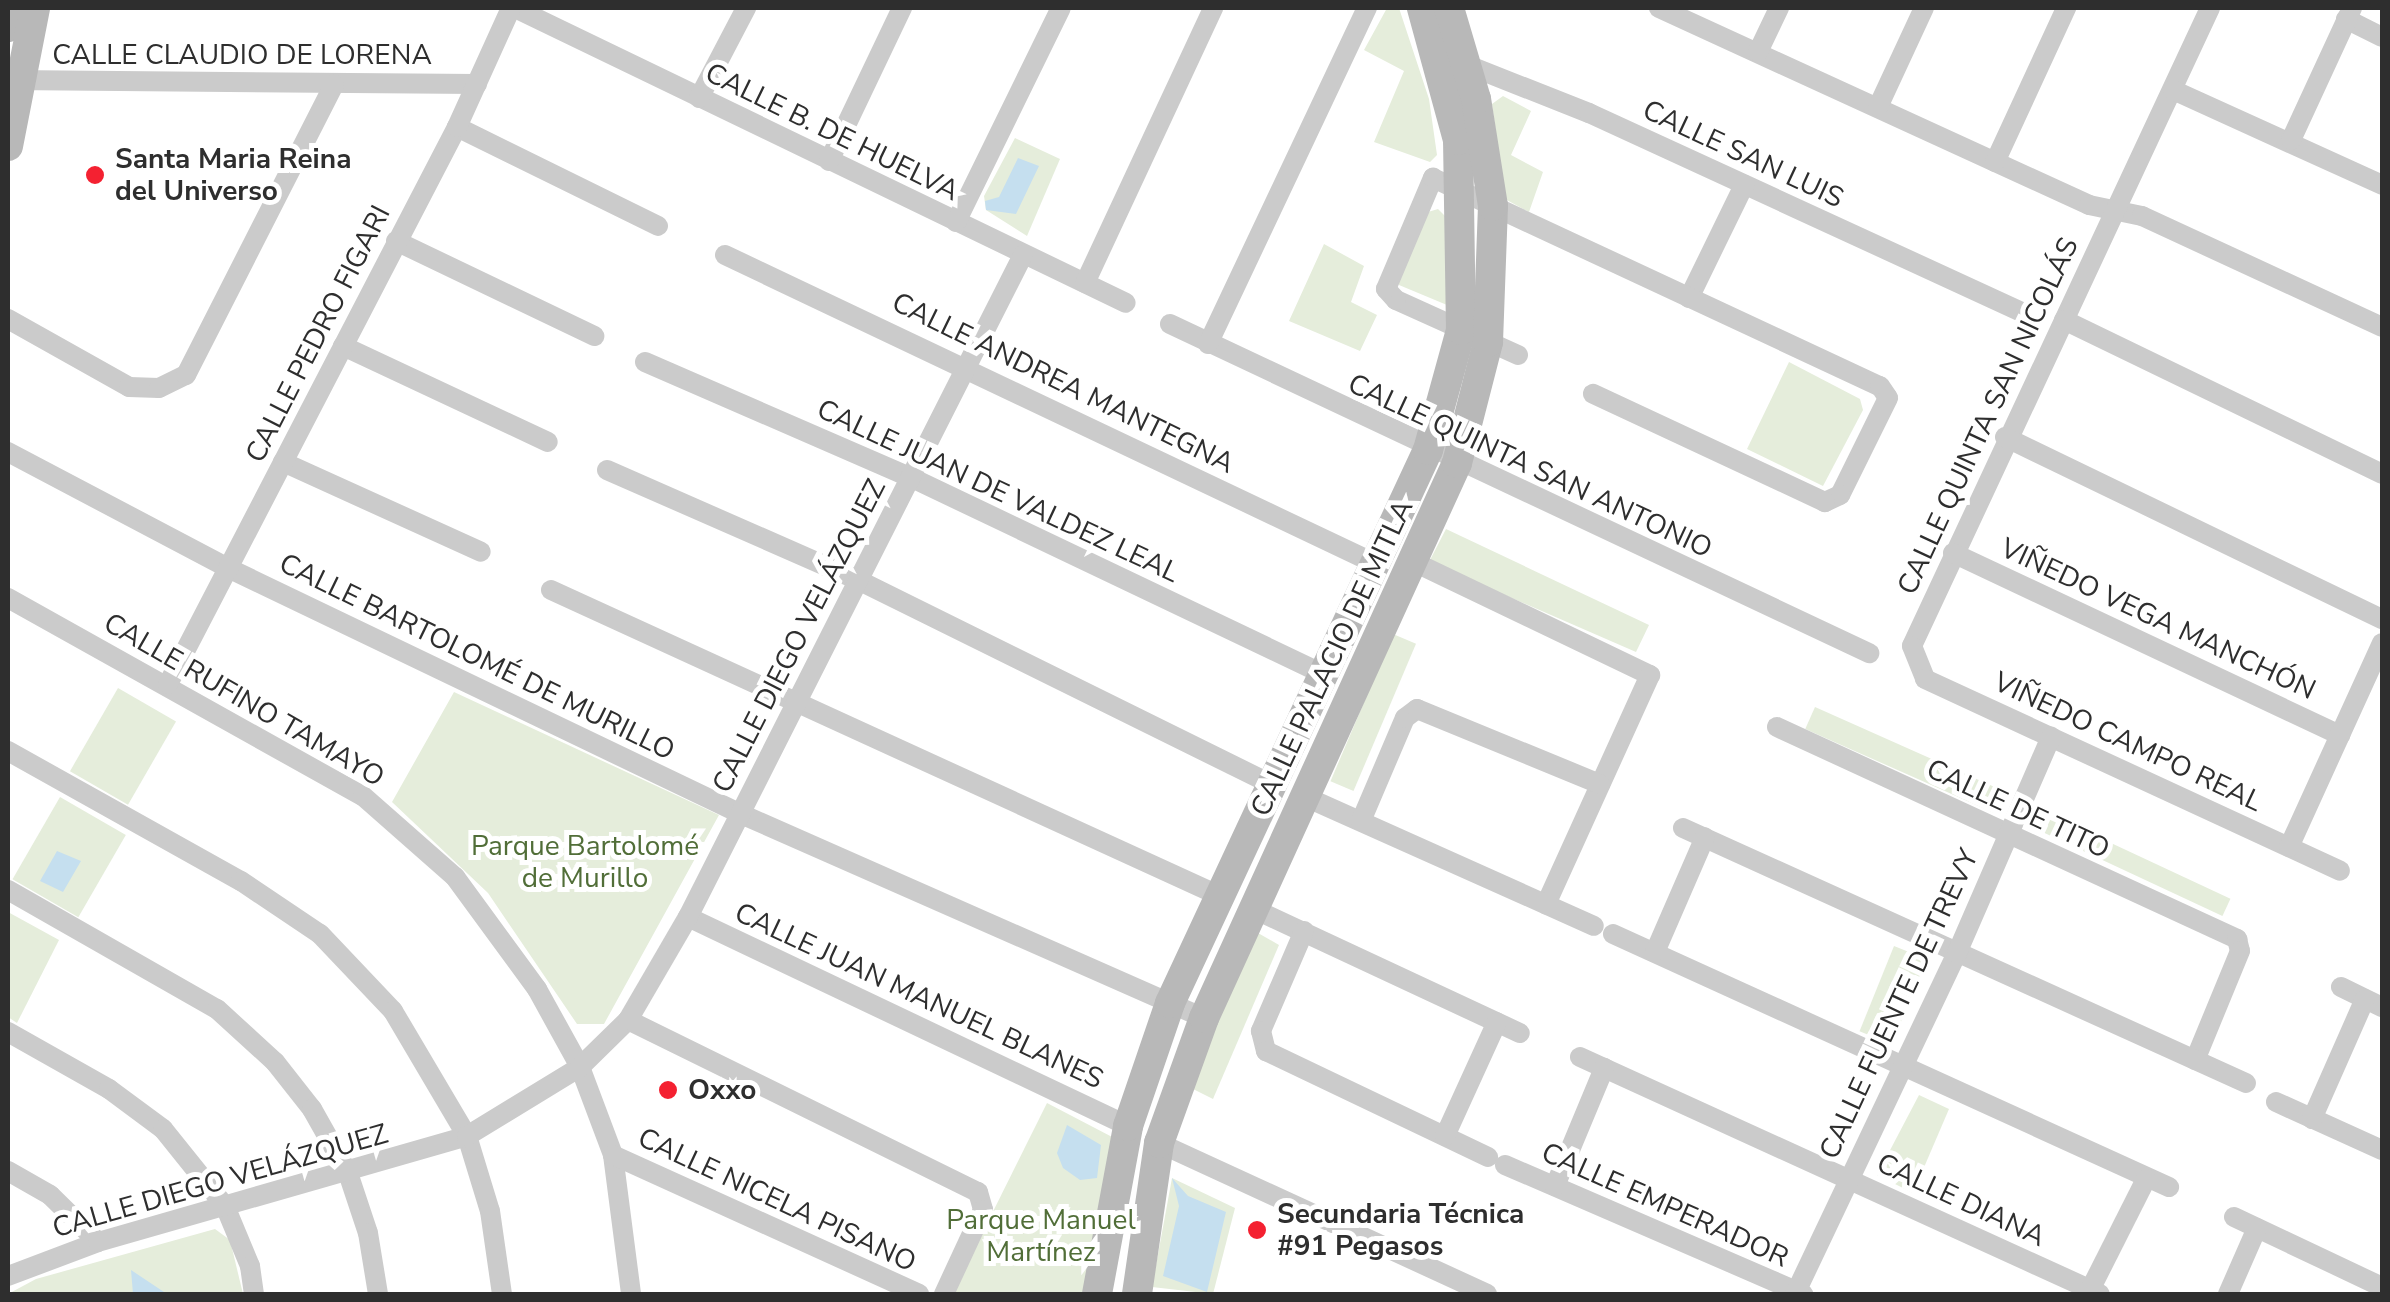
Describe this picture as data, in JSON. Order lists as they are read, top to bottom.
{
  "streets": {
    "main road": ["CALLE PALACIO DE MITLA"],
    "street": [
      "CALLE CLAUDIO DE LORENA",
      "CALLE B. DE HUELVA",
      "CALLE SAN LUIS",
      "CALLE PEDRO FIGARI",
      "CALLE ANDREA MANTEGNA",
      "CALLE QUINTA SAN NICOLÁS",
      "CALLE QUINTA SAN ANTONIO",
      "CALLE JUAN DE VALDEZ LEAL",
      "VIÑEDO VEGA MANCHÓN",
      "CALLE DIEGO VELÁZQUEZ",
      "CALLE BARTOLOMÉ DE MURILLO",
      "CALLE RUFINO TAMAYO",
      "VIÑEDO CAMPO REAL",
      "CALLE DE TITO",
      "CALLE JUAN MANUEL BLANES",
      "CALLE FUENTE DE TREVY",
      "CALLE NICELA PISANO",
      "CALLE DIANA",
      "CALLE EMPERADOR"
    ]
  },
  "crossings": [
    ["CALLE CLAUDIO DE LORENA", "CALLE PEDRO FIGARI"],
    ["CALLE B. DE HUELVA", "CALLE PEDRO FIGARI"],
    ["CALLE B. DE HUELVA", "CALLE DIEGO VELÁZQUEZ"],
    ["CALLE SAN LUIS", "CALLE PALACIO DE MITLA"],
    ["CALLE PEDRO FIGARI", "CALLE BARTOLOMÉ DE MURILLO"],
    ["CALLE PEDRO FIGARI", "CALLE RUFINO TAMAYO"],
    ["CALLE ANDREA MANTEGNA", "CALLE DIEGO VELÁZQUEZ"],
    ["CALLE ANDREA MANTEGNA", "CALLE PALACIO DE MITLA"],
    ["CALLE QUINTA SAN NICOLÁS", "VIÑEDO VEGA MANCHÓN"],
    ["CALLE QUINTA SAN NICOLÁS", "VIÑEDO CAMPO REAL"],
    ["CALLE QUINTA SAN ANTONIO", "CALLE PALACIO DE MITLA"],
    ["CALLE JUAN DE VALDEZ LEAL", "CALLE DIEGO VELÁZQUEZ"],
    ["CALLE JUAN DE VALDEZ LEAL", "CALLE PALACIO DE MITLA"],
    ["CALLE DIEGO VELÁZQUEZ", "CALLE BARTOLOMÉ DE MURILLO"],
    ["CALLE DIEGO VELÁZQUEZ", "CALLE RUFINO TAMAYO"],
    ["CALLE DIEGO VELÁZQUEZ", "CALLE JUAN MANUEL BLANES"],
    ["CALLE BARTOLOMÉ DE MURILLO", "CALLE PALACIO DE MITLA"],
    ["CALLE PALACIO DE MITLA", "CALLE JUAN MANUEL BLANES"],
    ["CALLE RUFINO TAMAYO", "CALLE NICELA PISANO"],
    ["VIÑEDO CAMPO REAL", "CALLE FUENTE DE TREVY"],
    ["CALLE DE TITO", "CALLE FUENTE DE TREVY"],
    ["CALLE FUENTE DE TREVY", "CALLE DIANA"],
    ["CALLE FUENTE DE TREVY", "CALLE EMPERADOR"]
  ],
  "parks": ["Parque Bartolomé de Murillo", "Parque Manuel Martínez"],
  "places": ["Santa Maria Reina del Universo", "Oxxo", "Secundaria Técnica #91 Pegasos"]
}
